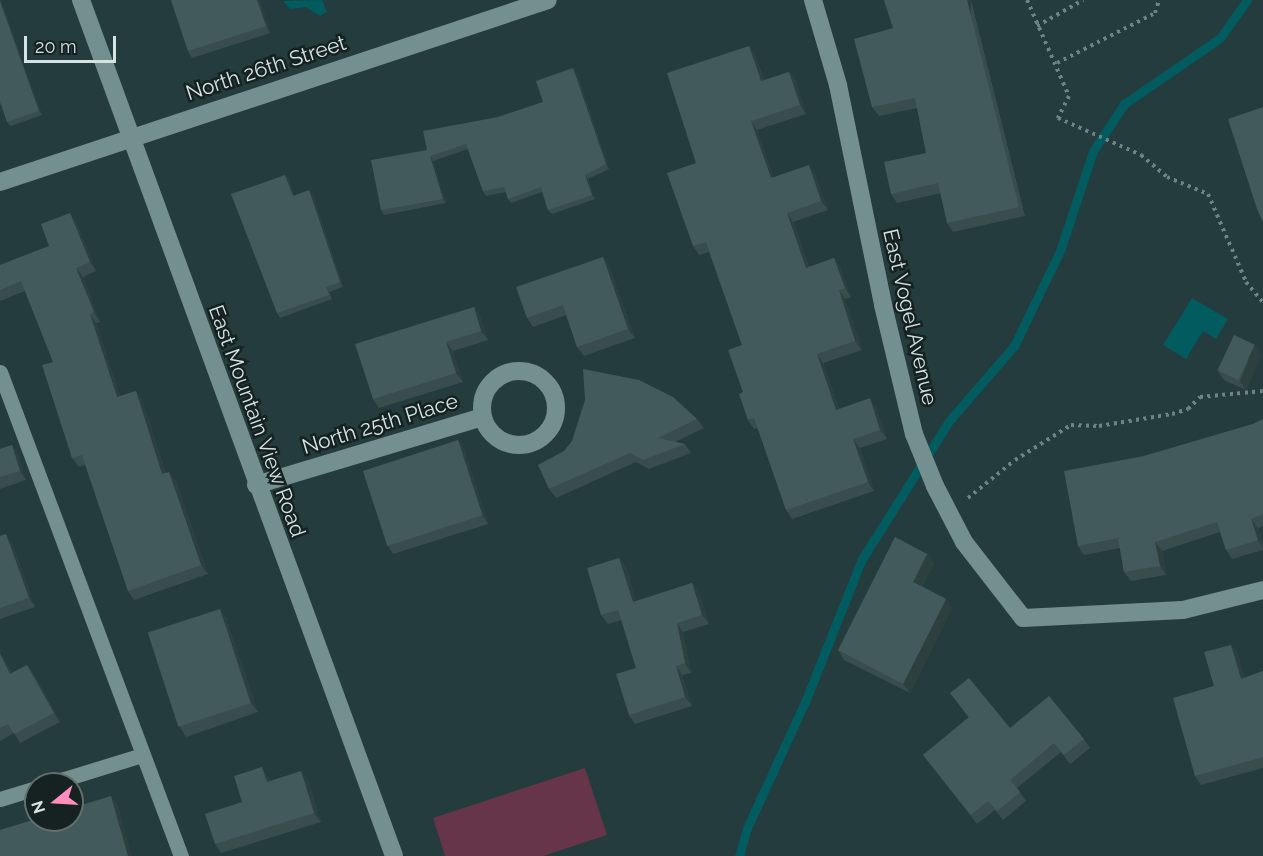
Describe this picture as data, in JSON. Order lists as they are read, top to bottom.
{
  "streets": {
    "street": [
      "North 26th Street",
      "East Vogel Avenue",
      "East Mountain View Road",
      "North 25th Place"
    ]
  },
  "crossings": [
    ["North 26th Street", "East Mountain View Road"],
    ["East Mountain View Road", "North 25th Place"]
  ],
  "scale_bar": "20 m",
  "north": "left"
}
